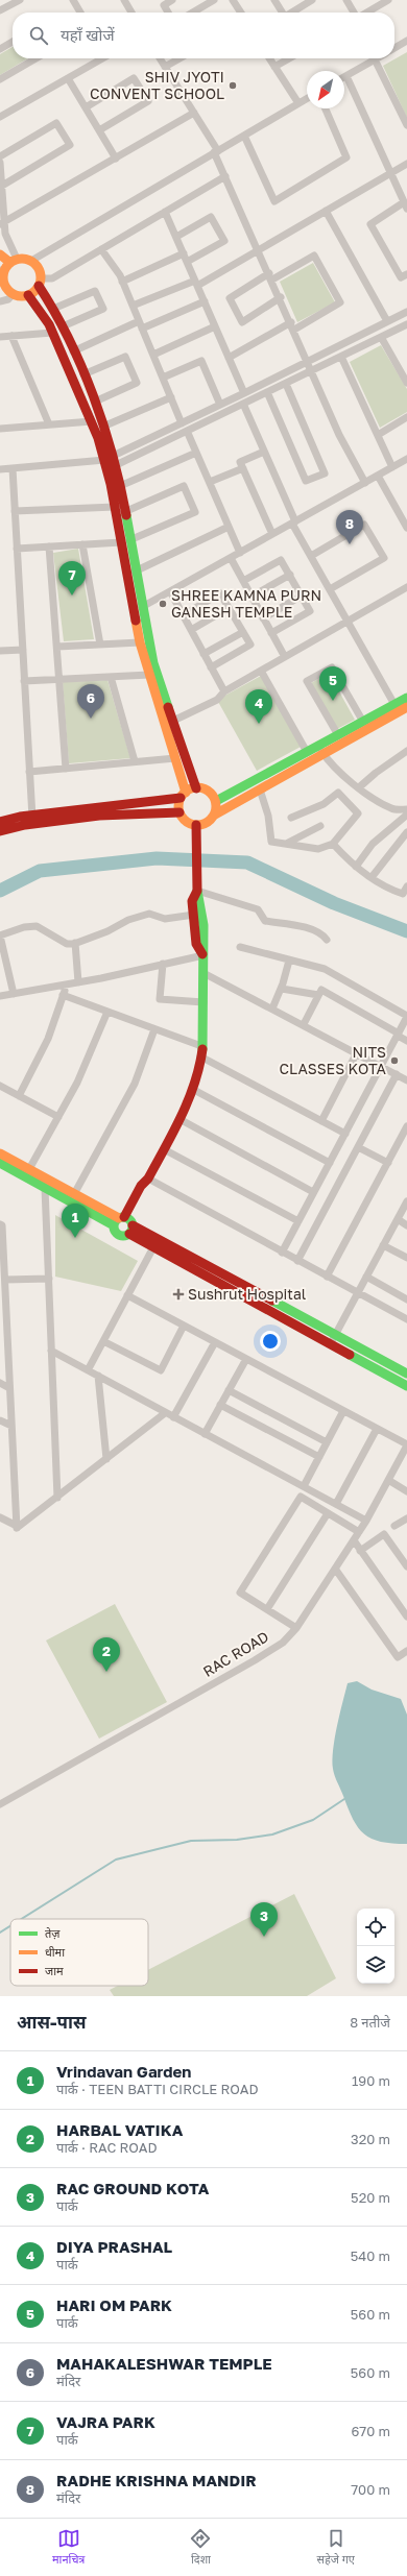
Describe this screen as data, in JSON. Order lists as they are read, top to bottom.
{
  "streets": {
    "street": ["RAC ROAD"]
  },
  "places": {
    "other": ["SHIV JYOTI CONVENT SCHOOL", "SHREE KAMNA PURN GANESH TEMPLE", "NITS CLASSES KOTA"],
    "health": ["Sushrut Hospital"]
  },
  "legend": ["तेज़", "धीमा", "जाम"],
  "north": "bottom left",
  "page": {
    "search": "यहाँ खोजें",
    "pins": [
      "8",
      "7",
      "5",
      "6",
      "4",
      "1",
      "2",
      "3"
    ],
    "heading": ["आस-पास", "8 नतीजे"],
    "list": [
      {
        "mark": "1",
        "name": "Vrindavan Garden",
        "note": "पार्क · TEEN BATTI CIRCLE ROAD",
        "value": "190 m"
      },
      {
        "mark": "2",
        "name": "HARBAL VATIKA",
        "note": "पार्क · RAC ROAD",
        "value": "320 m"
      },
      {
        "mark": "3",
        "name": "RAC GROUND KOTA",
        "note": "पार्क",
        "value": "520 m"
      },
      {
        "mark": "4",
        "name": "DIYA PRASHAL",
        "note": "पार्क",
        "value": "540 m"
      },
      {
        "mark": "5",
        "name": "HARI OM PARK",
        "note": "पार्क",
        "value": "560 m"
      },
      {
        "mark": "6",
        "name": "MAHAKALESHWAR TEMPLE",
        "note": "मंदिर",
        "value": "560 m"
      },
      {
        "mark": "7",
        "name": "VAJRA PARK",
        "note": "पार्क",
        "value": "670 m"
      },
      {
        "mark": "8",
        "name": "RADHE KRISHNA MANDIR",
        "note": "मंदिर",
        "value": "700 m"
      }
    ],
    "nav": ["मानचित्र", "दिशा", "सहेजे गए"]
  }
}
